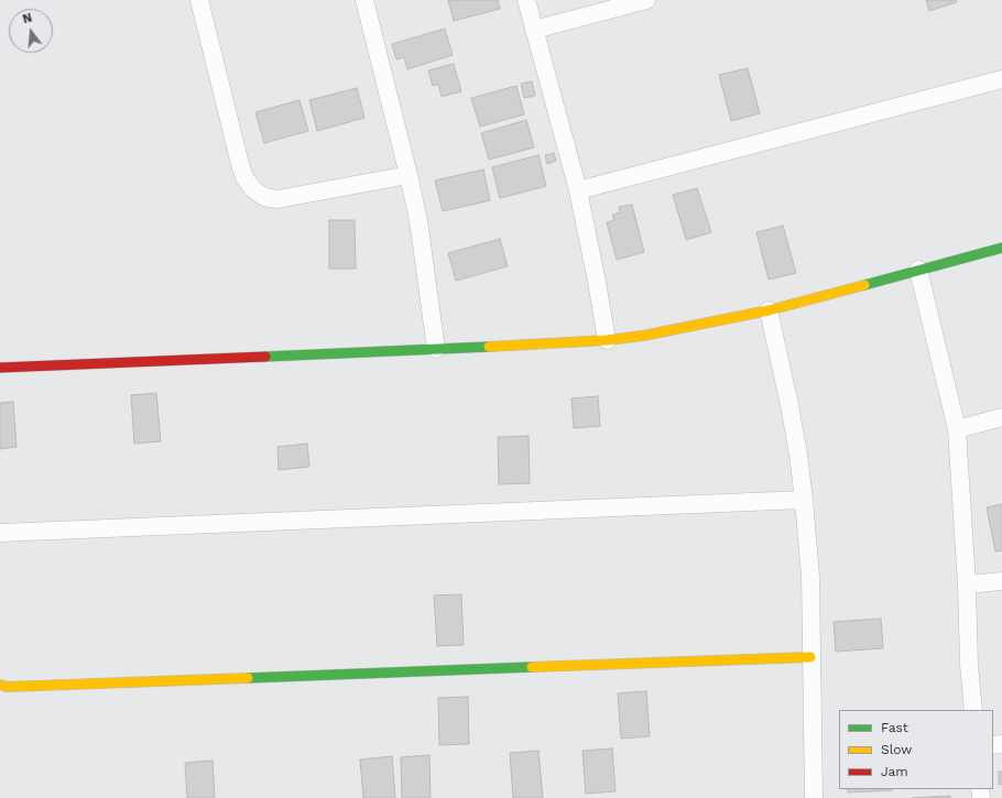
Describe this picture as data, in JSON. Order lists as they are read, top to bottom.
{
  "legend": ["Fast", "Slow", "Jam"],
  "north": "top"
}
